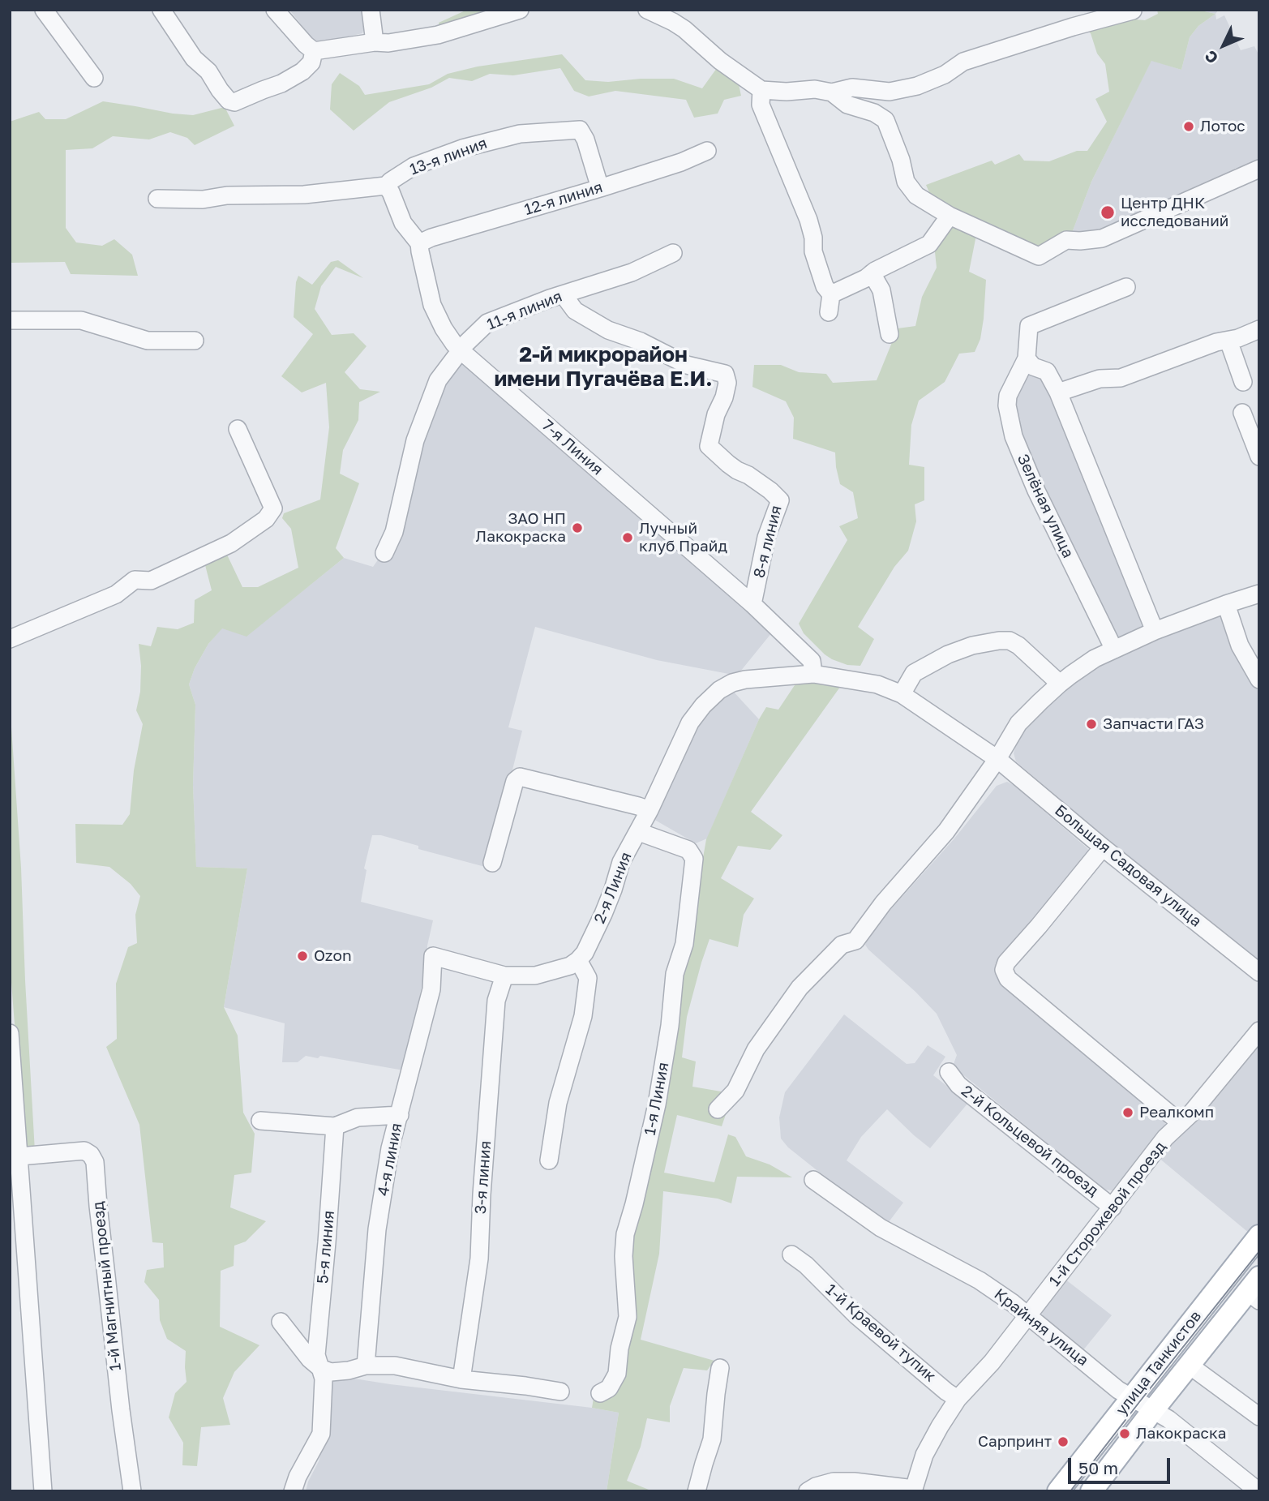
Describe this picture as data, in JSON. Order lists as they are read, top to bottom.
{
  "streets": {
    "main road": ["улица Танкистов"],
    "street": [
      "13-я линия",
      "12-я линия",
      "11-я линия",
      "7-я Линия",
      "Зелёная улица",
      "8-я линия",
      "Большая Садовая улица",
      "2-я Линия",
      "1-я Линия",
      "2-й Кольцевой проезд",
      "4-я линия",
      "3-я линия",
      "1-й Сторожевой проезд",
      "5-я линия",
      "1-й Магнитный проезд",
      "Крайняя улица",
      "1-й Краевой тупик"
    ]
  },
  "crossings": [
    ["13-я линия", "12-я линия"],
    ["13-я линия", "7-я Линия"],
    ["12-я линия", "7-я Линия"],
    ["11-я линия", "7-я Линия"],
    ["11-я линия", "8-я линия"],
    ["7-я Линия", "8-я линия"],
    ["7-я Линия", "2-я Линия"],
    ["Большая Садовая улица", "2-я Линия"],
    ["2-я Линия", "1-я Линия"],
    ["2-й Кольцевой проезд", "1-й Сторожевой проезд"],
    ["4-я линия", "3-я линия"],
    ["1-й Сторожевой проезд", "Крайняя улица"],
    ["1-й Сторожевой проезд", "1-й Краевой тупик"],
    ["Крайняя улица", "улица Танкистов"]
  ],
  "districts": ["2-й микрорайон имени Пугачёва Е.И."],
  "places": [
    "Лотос",
    "Центр ДНК исследований",
    "ЗАО НП Лакокраска",
    "Лучный клуб Прайд",
    "Запчасти ГАЗ",
    "Ozon",
    "Реалкомп",
    "Лакокраска",
    "Сарпринт"
  ],
  "scale_bar": "50 m",
  "north": "bottom left"
}
